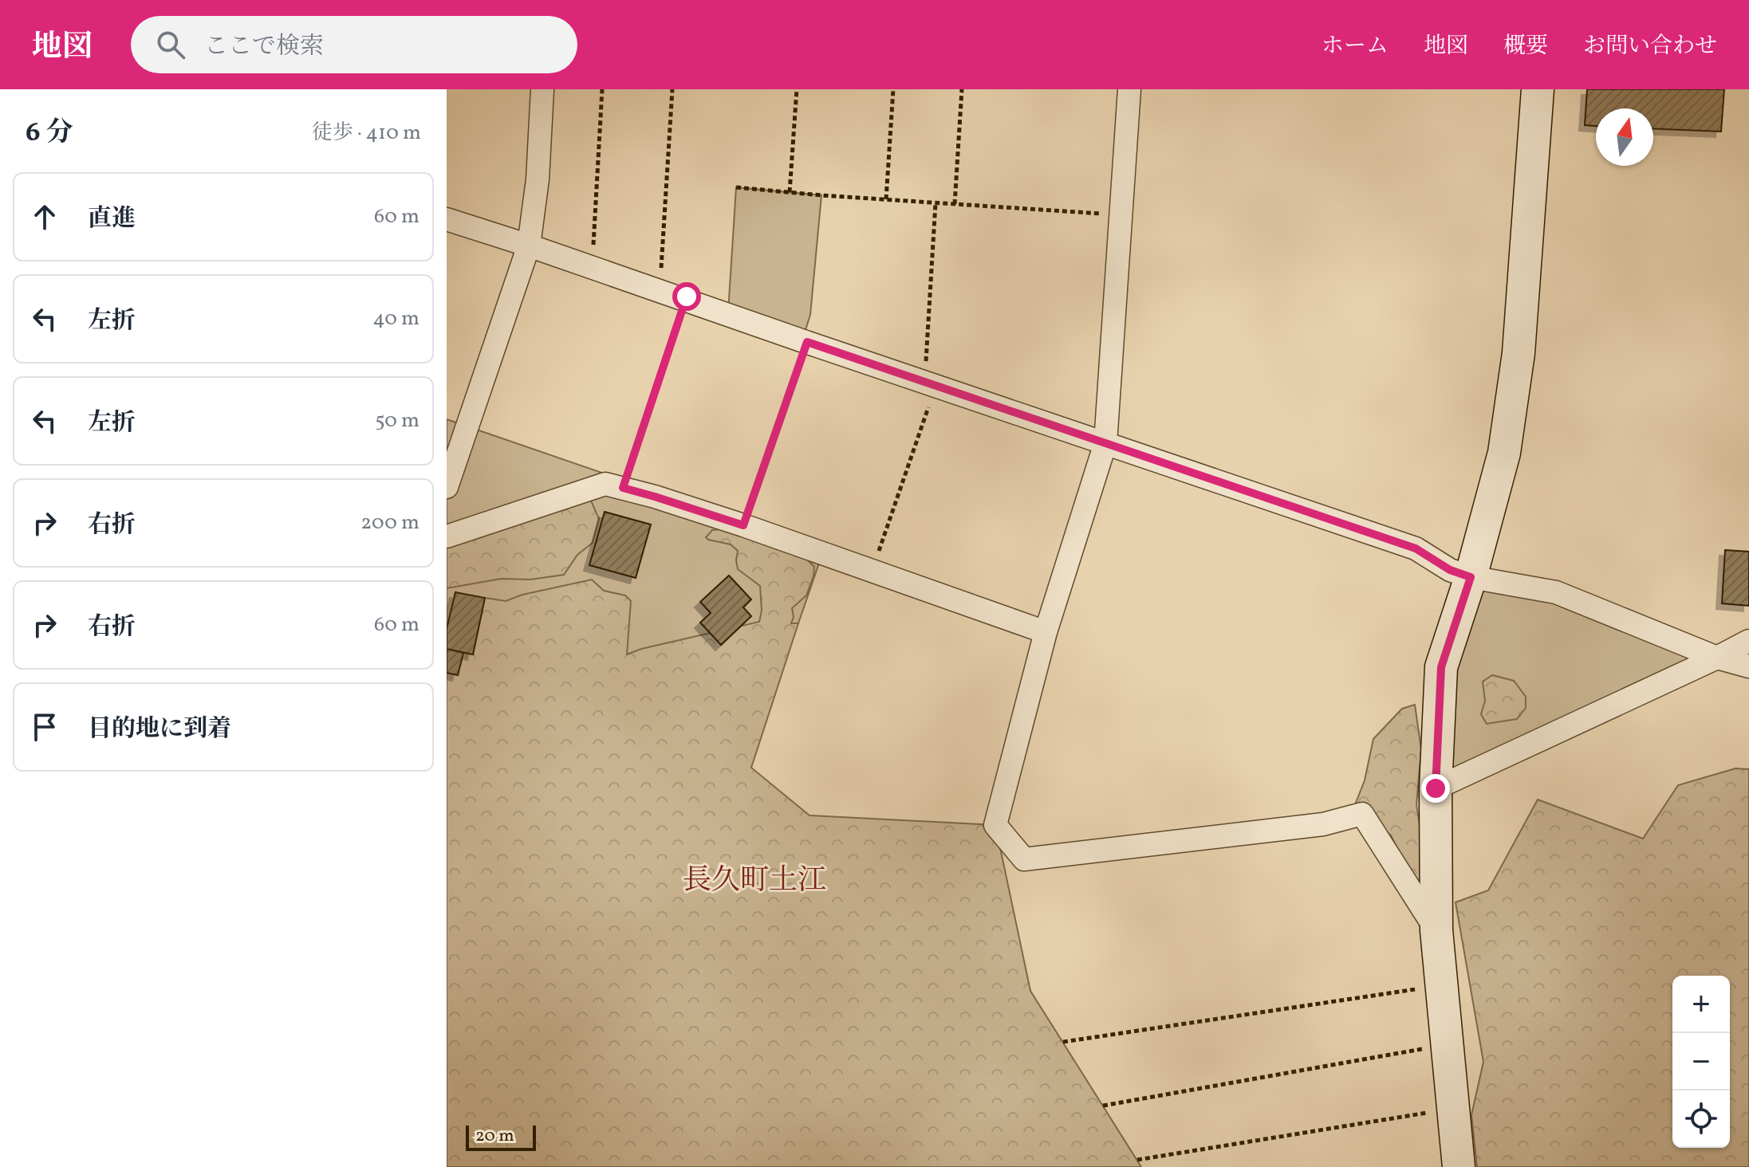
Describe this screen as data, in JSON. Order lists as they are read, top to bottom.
{
  "districts": ["長久町土江"],
  "scale_bar": "20 m",
  "north": "top",
  "page": {
    "header": "地図",
    "search": "ここで検索",
    "nav": [
      "ホーム",
      "地図",
      "概要",
      "お問い合わせ"
    ],
    "heading": ["6 分", "徒歩 · 410 m"],
    "list": [
      ["直進", "60 m"],
      ["左折", "40 m"],
      ["左折", "50 m"],
      ["右折", "200 m"],
      ["右折", "60 m"],
      "目的地に到着"
    ],
    "map_buttons": ["+", "−"],
    "scale": "20 m"
  }
}
